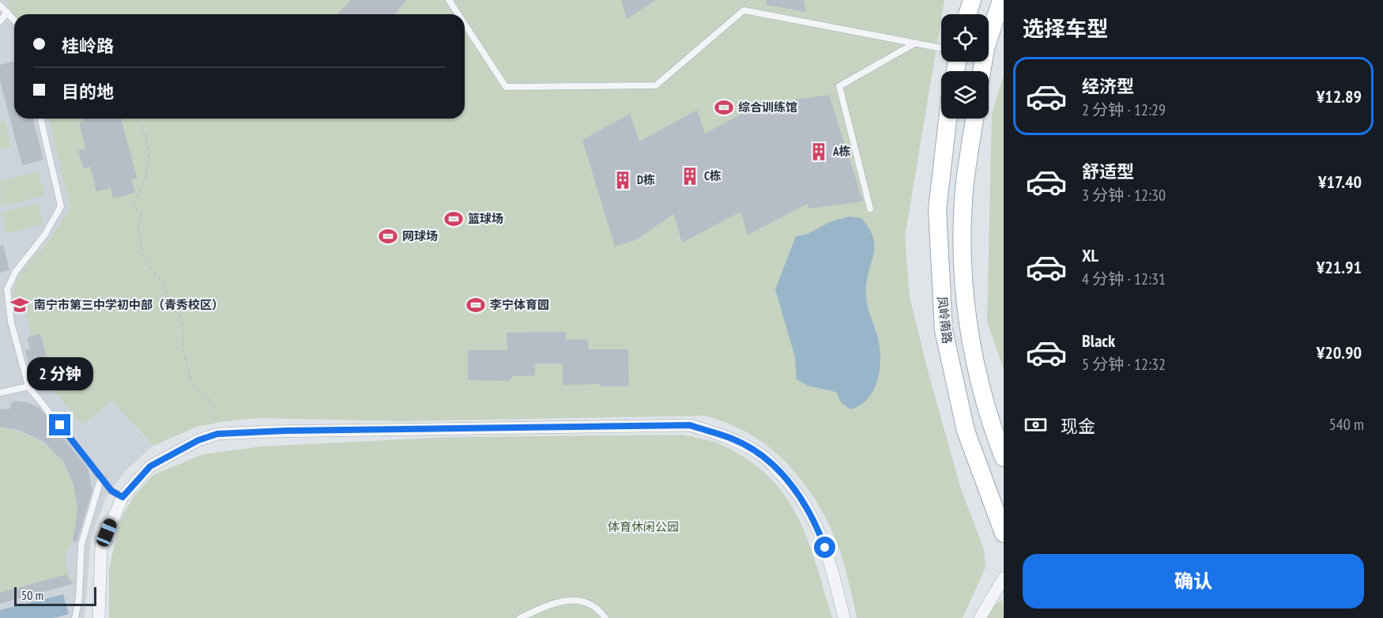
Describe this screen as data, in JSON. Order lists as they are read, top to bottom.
{
  "streets": {
    "main road": ["凤岭南路"]
  },
  "parks": ["体育休闲公园"],
  "places": {
    "sports": [
      "综合训练馆",
      "篮球场",
      "网球场",
      "李宁体育园"
    ],
    "building": ["A栋", "C栋", "D栋"],
    "school or university": ["南宁市第三中学初中部（青秀校区）"]
  },
  "scale_bar": "50 m",
  "page": {
    "heading": "选择车型",
    "banner": ["桂岭路", "目的地"],
    "list": [
      {
        "name": "经济型",
        "note": "2 分钟 · 12:29",
        "value": "¥12.89"
      },
      {
        "name": "舒适型",
        "note": "3 分钟 · 12:30",
        "value": "¥17.40"
      },
      {
        "name": "XL",
        "note": "4 分钟 · 12:31",
        "value": "¥21.91"
      },
      {
        "name": "Black",
        "note": "5 分钟 · 12:32",
        "value": "¥20.90"
      }
    ],
    "bubble": "2 分钟",
    "pay": ["现金", "540 m"],
    "buttons": "确认",
    "scale": "50 m"
  }
}
